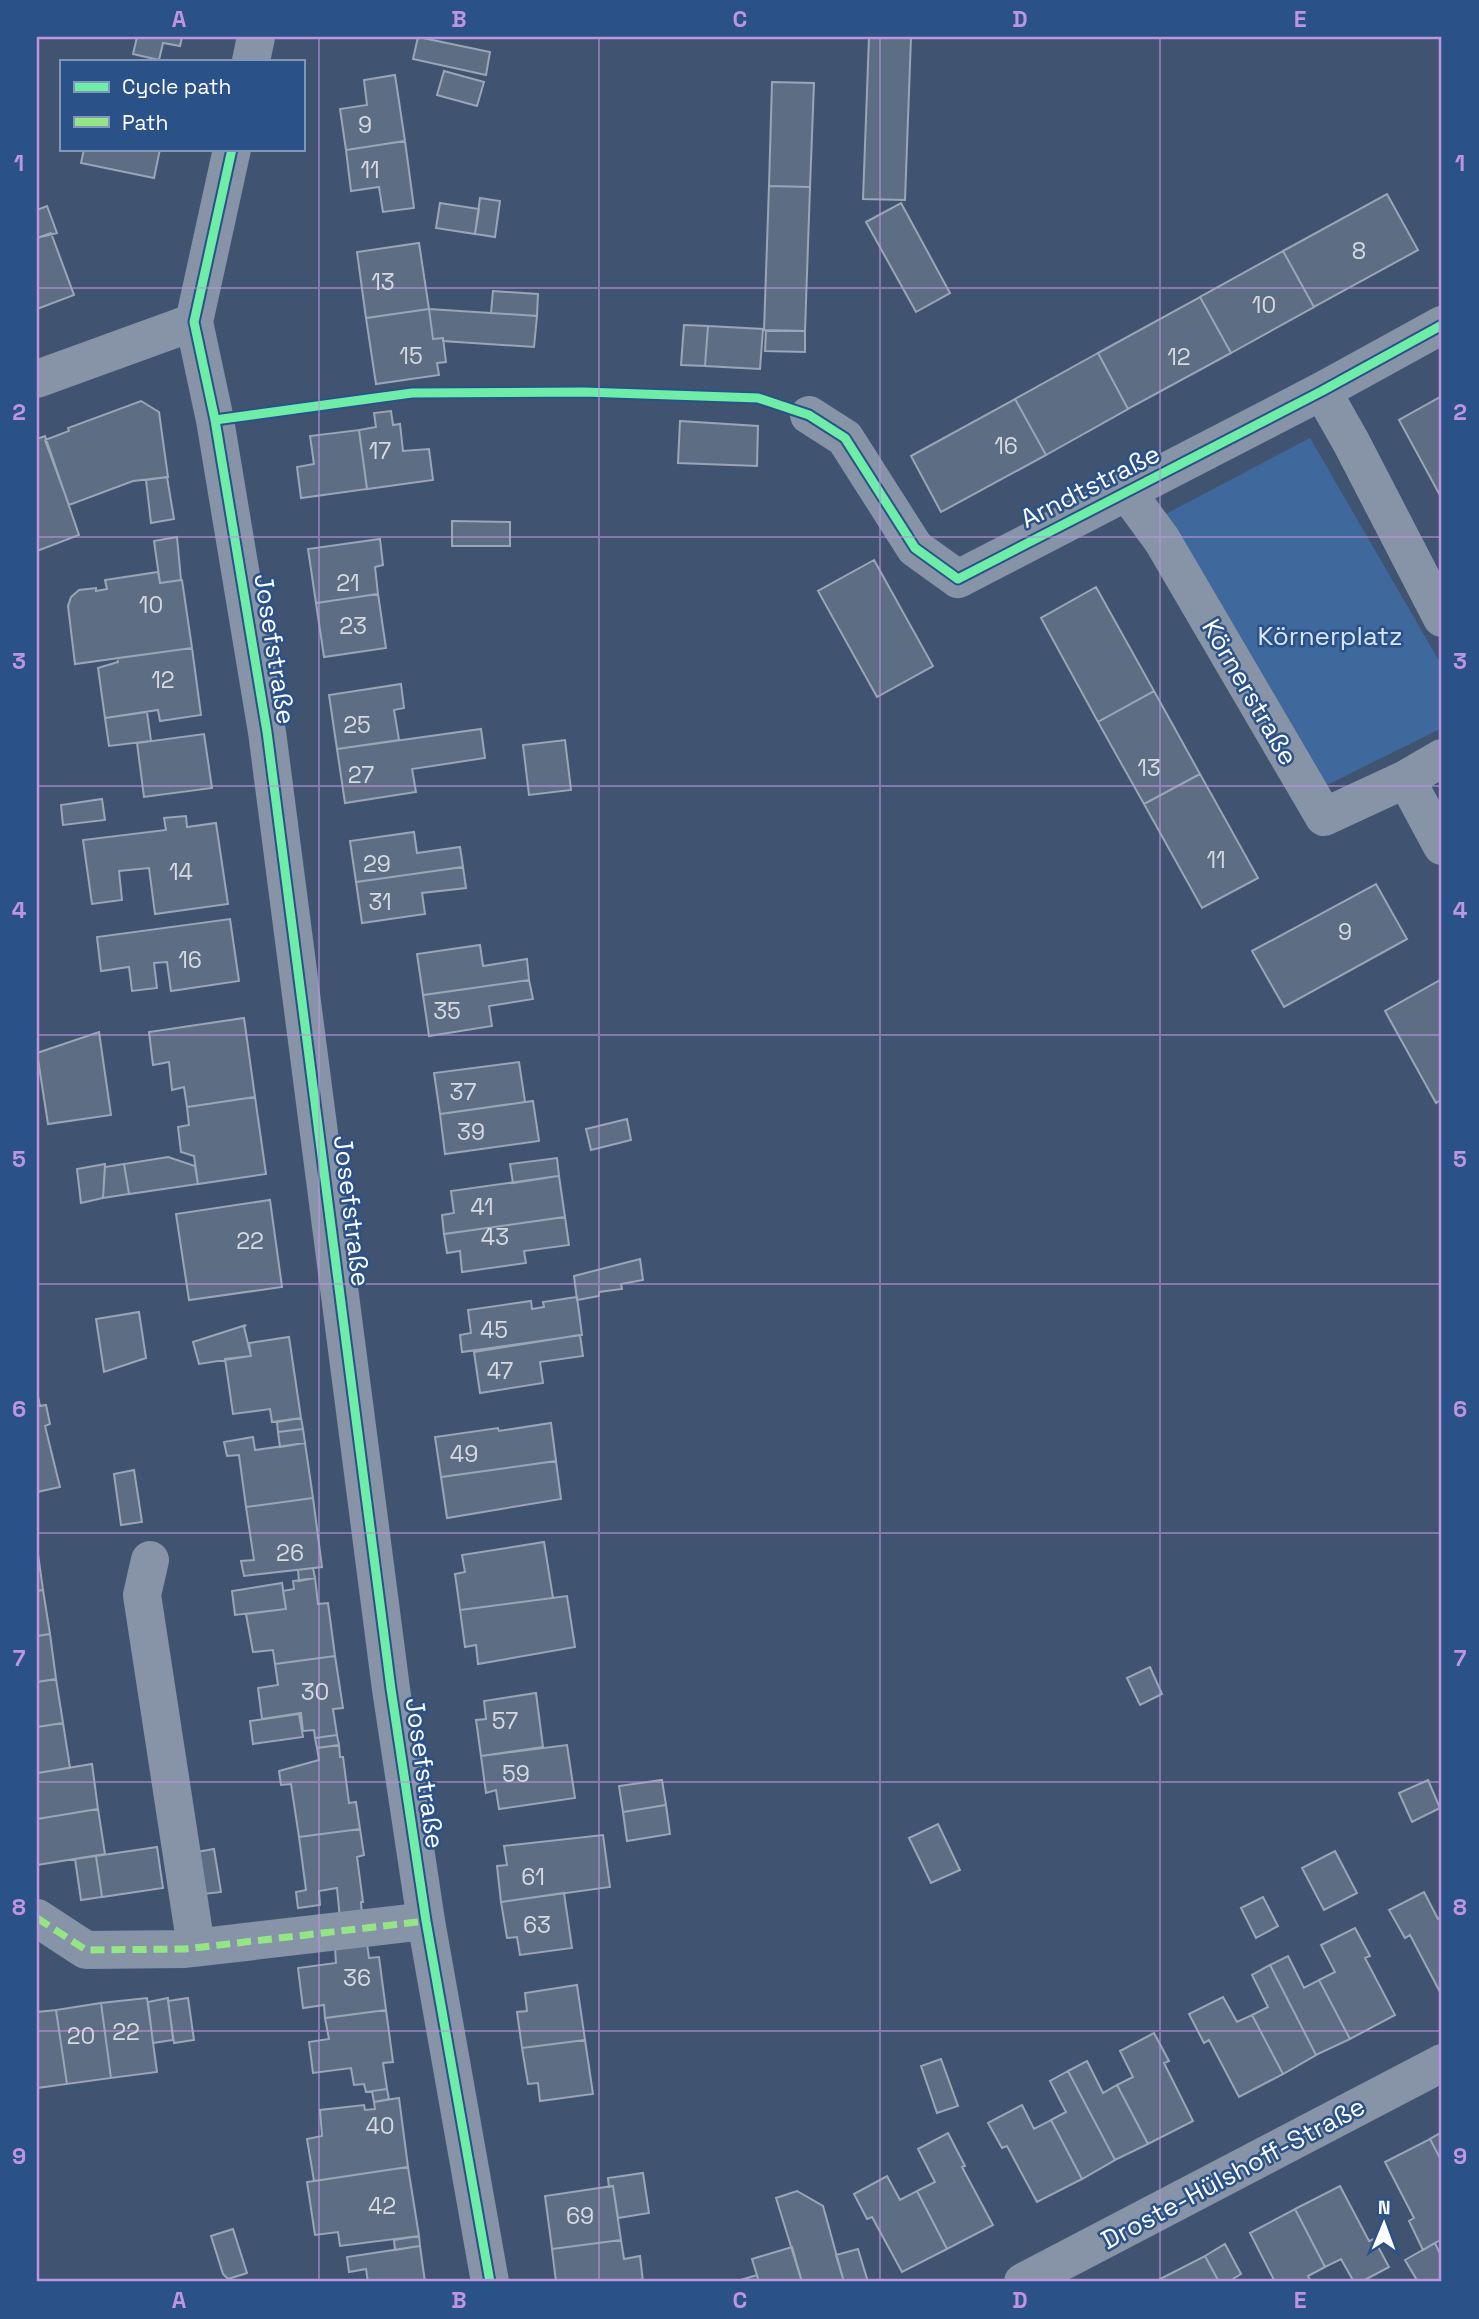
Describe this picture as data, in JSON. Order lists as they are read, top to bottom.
{
  "streets": {
    "street": [
      "Arndtstraße",
      "Josefstraße",
      "Körnerstraße",
      "Droste-Hülshoff-Straße"
    ]
  },
  "crossings": [
    ["Arndtstraße", "Körnerstraße"]
  ],
  "parks": ["Körnerplatz"],
  "house_numbers": [
    "9",
    "11",
    "8",
    "13",
    "10",
    "15",
    "12",
    "16",
    "17",
    "21",
    "10",
    "23",
    "12",
    "25",
    "13",
    "27",
    "11",
    "29",
    "14",
    "31",
    "9",
    "16",
    "35",
    "37",
    "39",
    "41",
    "43",
    "22",
    "45",
    "47",
    "49",
    "26",
    "30",
    "57",
    "59",
    "61",
    "63",
    "36",
    "22",
    "20",
    "40",
    "42",
    "69"
  ],
  "legend": ["Cycle path", "Path"],
  "north": "top",
  "grid": {
    "columns": [
      "A",
      "B",
      "C",
      "D",
      "E"
    ],
    "rows": [
      "1",
      "2",
      "3",
      "4",
      "5",
      "6",
      "7",
      "8",
      "9"
    ]
  }
}
